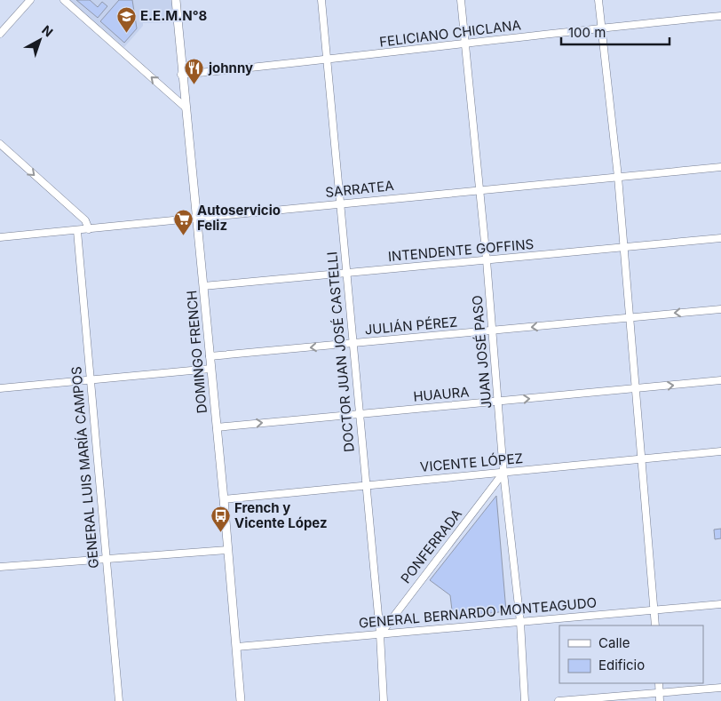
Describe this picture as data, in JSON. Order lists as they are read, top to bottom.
{
  "streets": {
    "street": [
      "FELICIANO CHICLANA",
      "SARRATEA",
      "INTENDENTE GOFFINS",
      "JULIÁN PÉREZ",
      "DOMINGO FRENCH",
      "DOCTOR JUAN JOSÉ CASTELLI",
      "JUAN JOSÉ PASO",
      "HUAURA",
      "VICENTE LÓPEZ",
      "GENERAL LUIS MARÍA CAMPOS",
      "PONFERRADA",
      "GENERAL BERNARDO MONTEAGUDO"
    ]
  },
  "crossings": [
    ["FELICIANO CHICLANA", "DOMINGO FRENCH"],
    ["FELICIANO CHICLANA", "DOCTOR JUAN JOSÉ CASTELLI"],
    ["FELICIANO CHICLANA", "JUAN JOSÉ PASO"],
    ["SARRATEA", "DOMINGO FRENCH"],
    ["SARRATEA", "DOCTOR JUAN JOSÉ CASTELLI"],
    ["SARRATEA", "JUAN JOSÉ PASO"],
    ["SARRATEA", "GENERAL LUIS MARÍA CAMPOS"],
    ["INTENDENTE GOFFINS", "DOMINGO FRENCH"],
    ["INTENDENTE GOFFINS", "DOCTOR JUAN JOSÉ CASTELLI"],
    ["INTENDENTE GOFFINS", "JUAN JOSÉ PASO"],
    ["JULIÁN PÉREZ", "DOMINGO FRENCH"],
    ["JULIÁN PÉREZ", "DOCTOR JUAN JOSÉ CASTELLI"],
    ["JULIÁN PÉREZ", "JUAN JOSÉ PASO"],
    ["DOMINGO FRENCH", "HUAURA"],
    ["DOMINGO FRENCH", "VICENTE LÓPEZ"],
    ["DOMINGO FRENCH", "GENERAL BERNARDO MONTEAGUDO"],
    ["DOCTOR JUAN JOSÉ CASTELLI", "HUAURA"],
    ["DOCTOR JUAN JOSÉ CASTELLI", "VICENTE LÓPEZ"],
    ["DOCTOR JUAN JOSÉ CASTELLI", "PONFERRADA"],
    ["DOCTOR JUAN JOSÉ CASTELLI", "GENERAL BERNARDO MONTEAGUDO"],
    ["JUAN JOSÉ PASO", "HUAURA"],
    ["JUAN JOSÉ PASO", "VICENTE LÓPEZ"],
    ["JUAN JOSÉ PASO", "PONFERRADA"],
    ["JUAN JOSÉ PASO", "GENERAL BERNARDO MONTEAGUDO"],
    ["VICENTE LÓPEZ", "PONFERRADA"],
    ["PONFERRADA", "GENERAL BERNARDO MONTEAGUDO"]
  ],
  "one_way": ["JULIÁN PÉREZ", "HUAURA"],
  "places": {
    "school or university": ["E.E.M.N°8"],
    "restaurant": ["johnny"],
    "supermarket": ["Autoservicio Feliz"],
    "bus stop": ["French y Vicente López"]
  },
  "legend": ["Calle", "Edificio"],
  "scale_bar": "100 m",
  "north": "top right"
}
